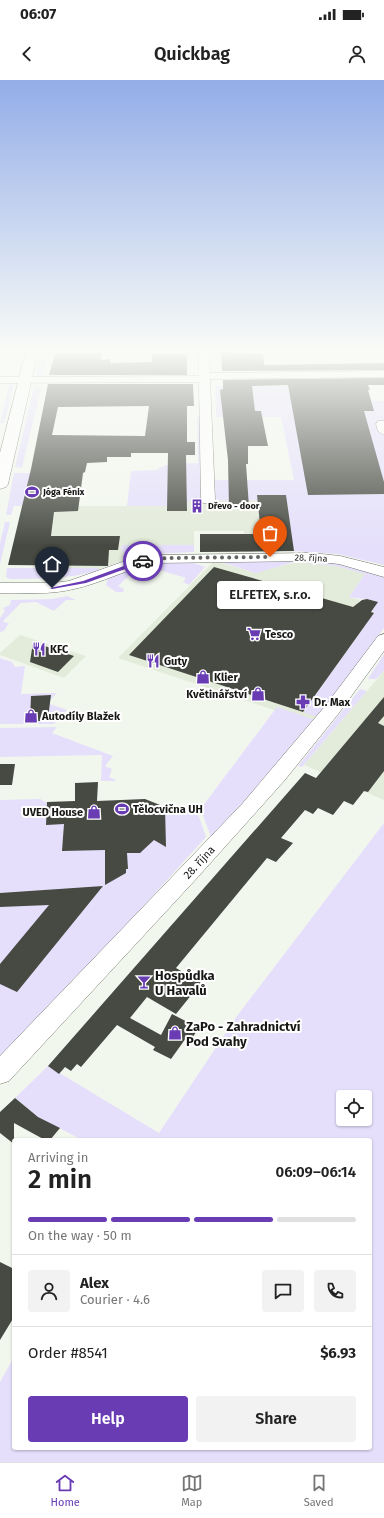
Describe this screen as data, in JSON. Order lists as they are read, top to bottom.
{
  "streets": {
    "street": ["28. října"]
  },
  "places": {
    "sports": ["Jóga Fénix", "Tělocvična UH"],
    "building": ["Dřevo - door"],
    "other": ["ELFETEX, s.r.o."],
    "supermarket": ["Tesco"],
    "restaurant": ["KFC", "Guty"],
    "shop": [
      "Klier",
      "Květinářství",
      "Autodíly Blažek",
      "UVED House",
      "ZaPo - Zahradnictví Pod Svahy"
    ],
    "pharmacy": ["Dr. Max"],
    "bar": ["Hospůdka U Havalů"]
  },
  "page": {
    "status": "06:07",
    "header": "Quickbag",
    "bubble": "ELFETEX, s.r.o.",
    "heading": ["2 min", "Arriving in", "06:09–06:14"],
    "panel": [
      "Alex",
      "Courier · 4.6",
      "Order #8541",
      "$6.93"
    ],
    "bar": "On the way · 50 m",
    "buttons": ["Help", "Share"],
    "tabs": ["Home", "Map", "Saved"]
  }
}
